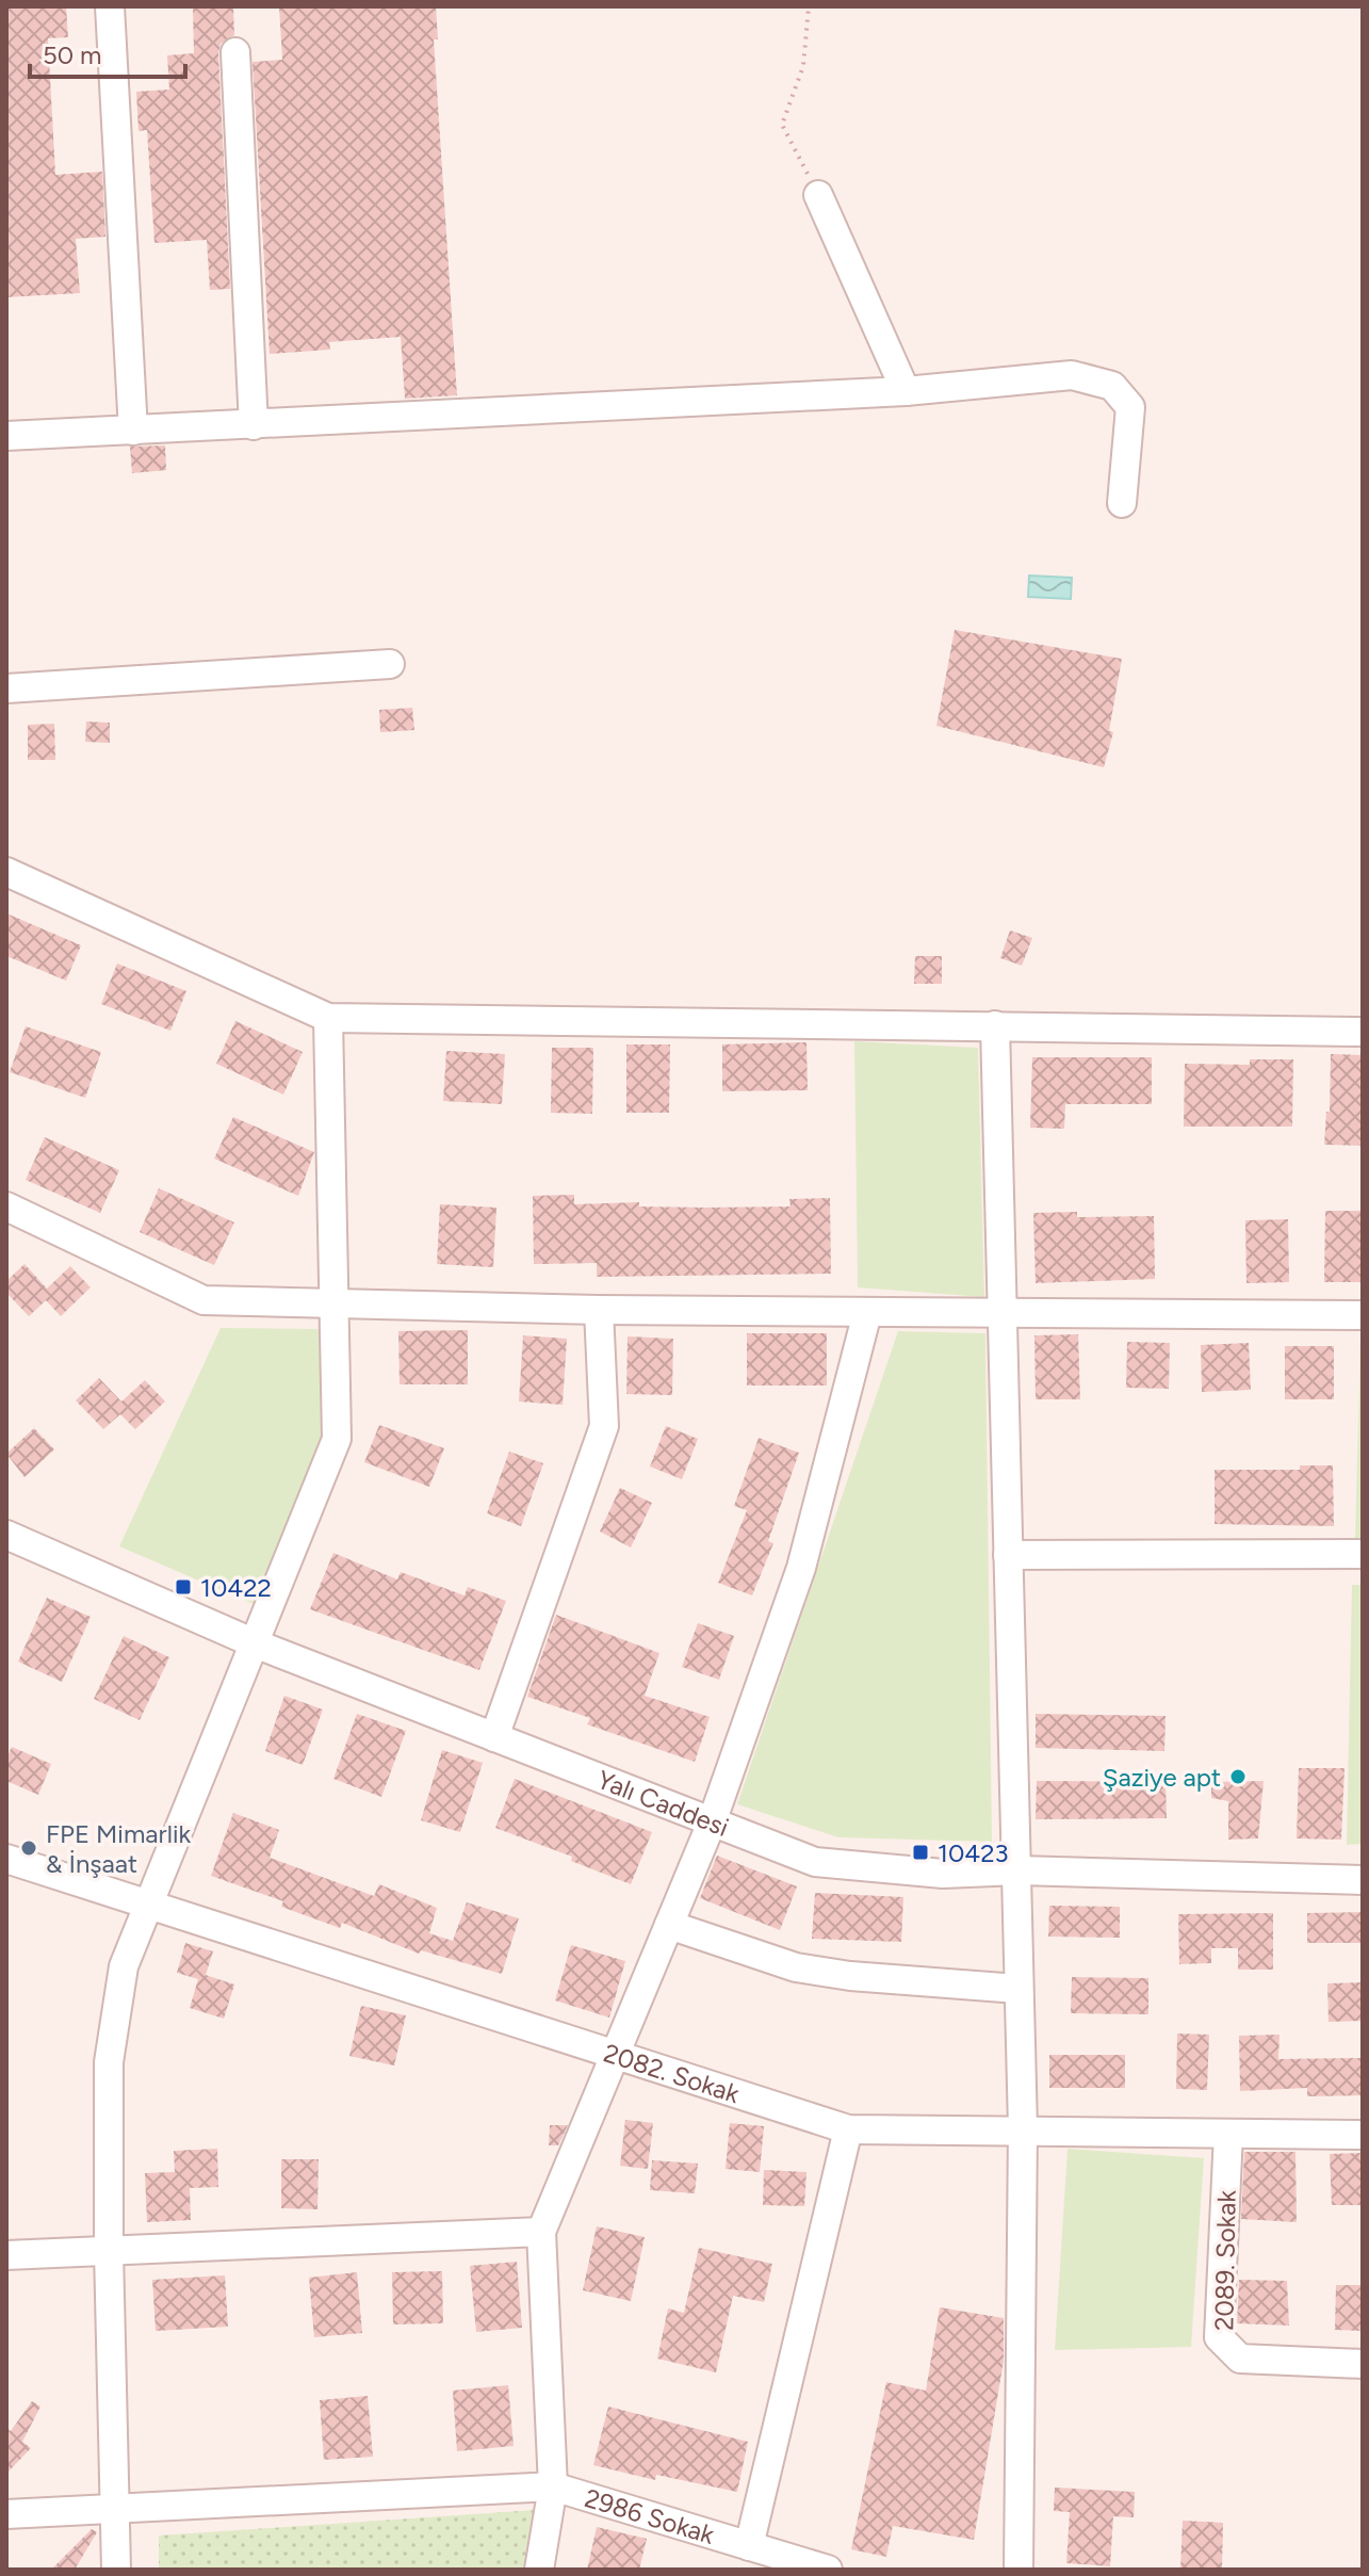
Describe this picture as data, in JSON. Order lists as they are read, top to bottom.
{
  "streets": {
    "street": [
      "Yalı Caddesi",
      "2082. Sokak",
      "2089. Sokak",
      "2986 Sokak"
    ]
  },
  "crossings": [
    ["2082. Sokak", "2089. Sokak"]
  ],
  "places": {
    "transit": ["10422", "10423"],
    "other": ["Şaziye apt", "FPE Mimarlik & İnşaat"]
  },
  "scale_bar": "50 m"
}
